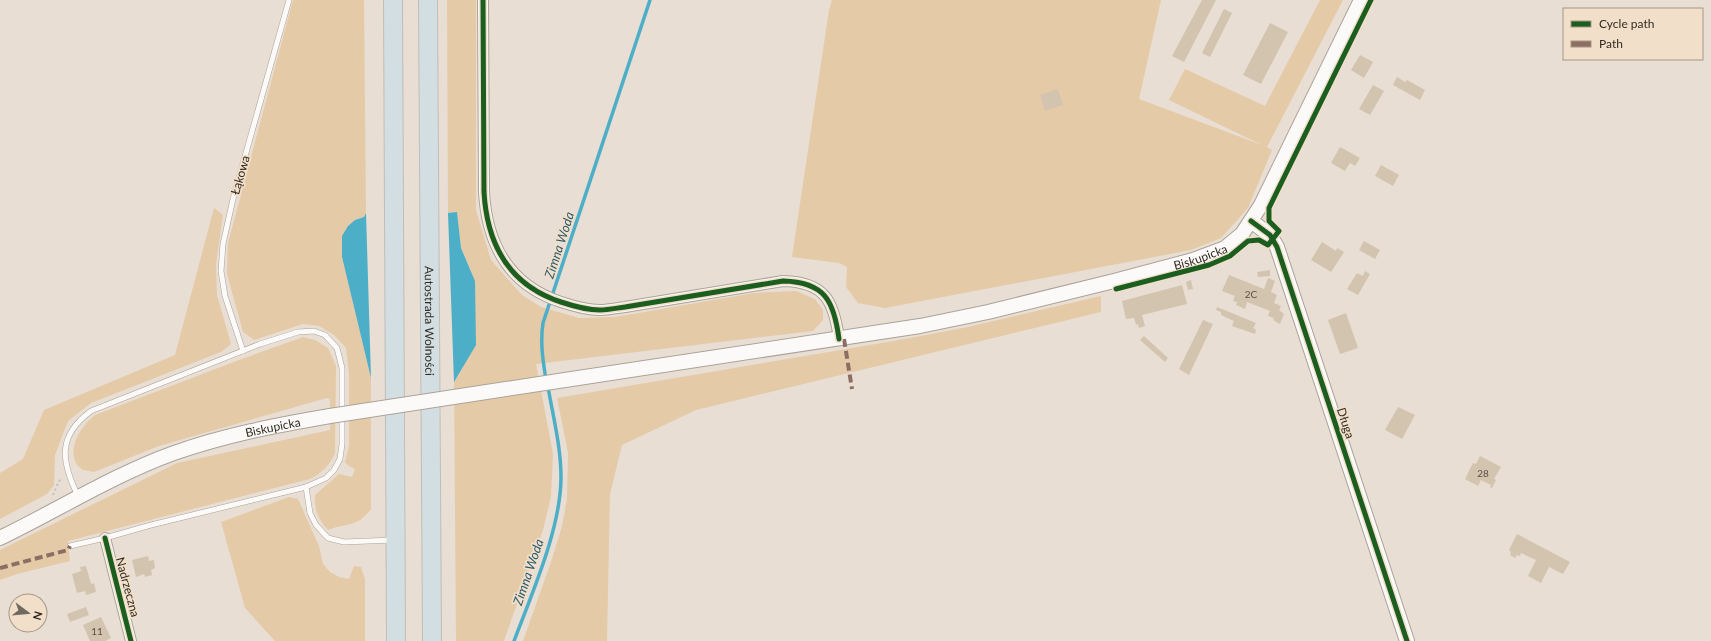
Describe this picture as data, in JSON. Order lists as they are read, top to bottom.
{
  "streets": {
    "highway": ["Autostrada Wolności"],
    "main road": ["Biskupicka", "Długa"],
    "street": ["Nadrzeczna"],
    "lane": ["Łąkowa"]
  },
  "crossings": [
    ["Biskupicka", "Długa"]
  ],
  "water": ["Zimna Woda"],
  "house_numbers": ["2C", "28", "11"],
  "legend": ["Cycle path", "Path"],
  "north": "right"
}
